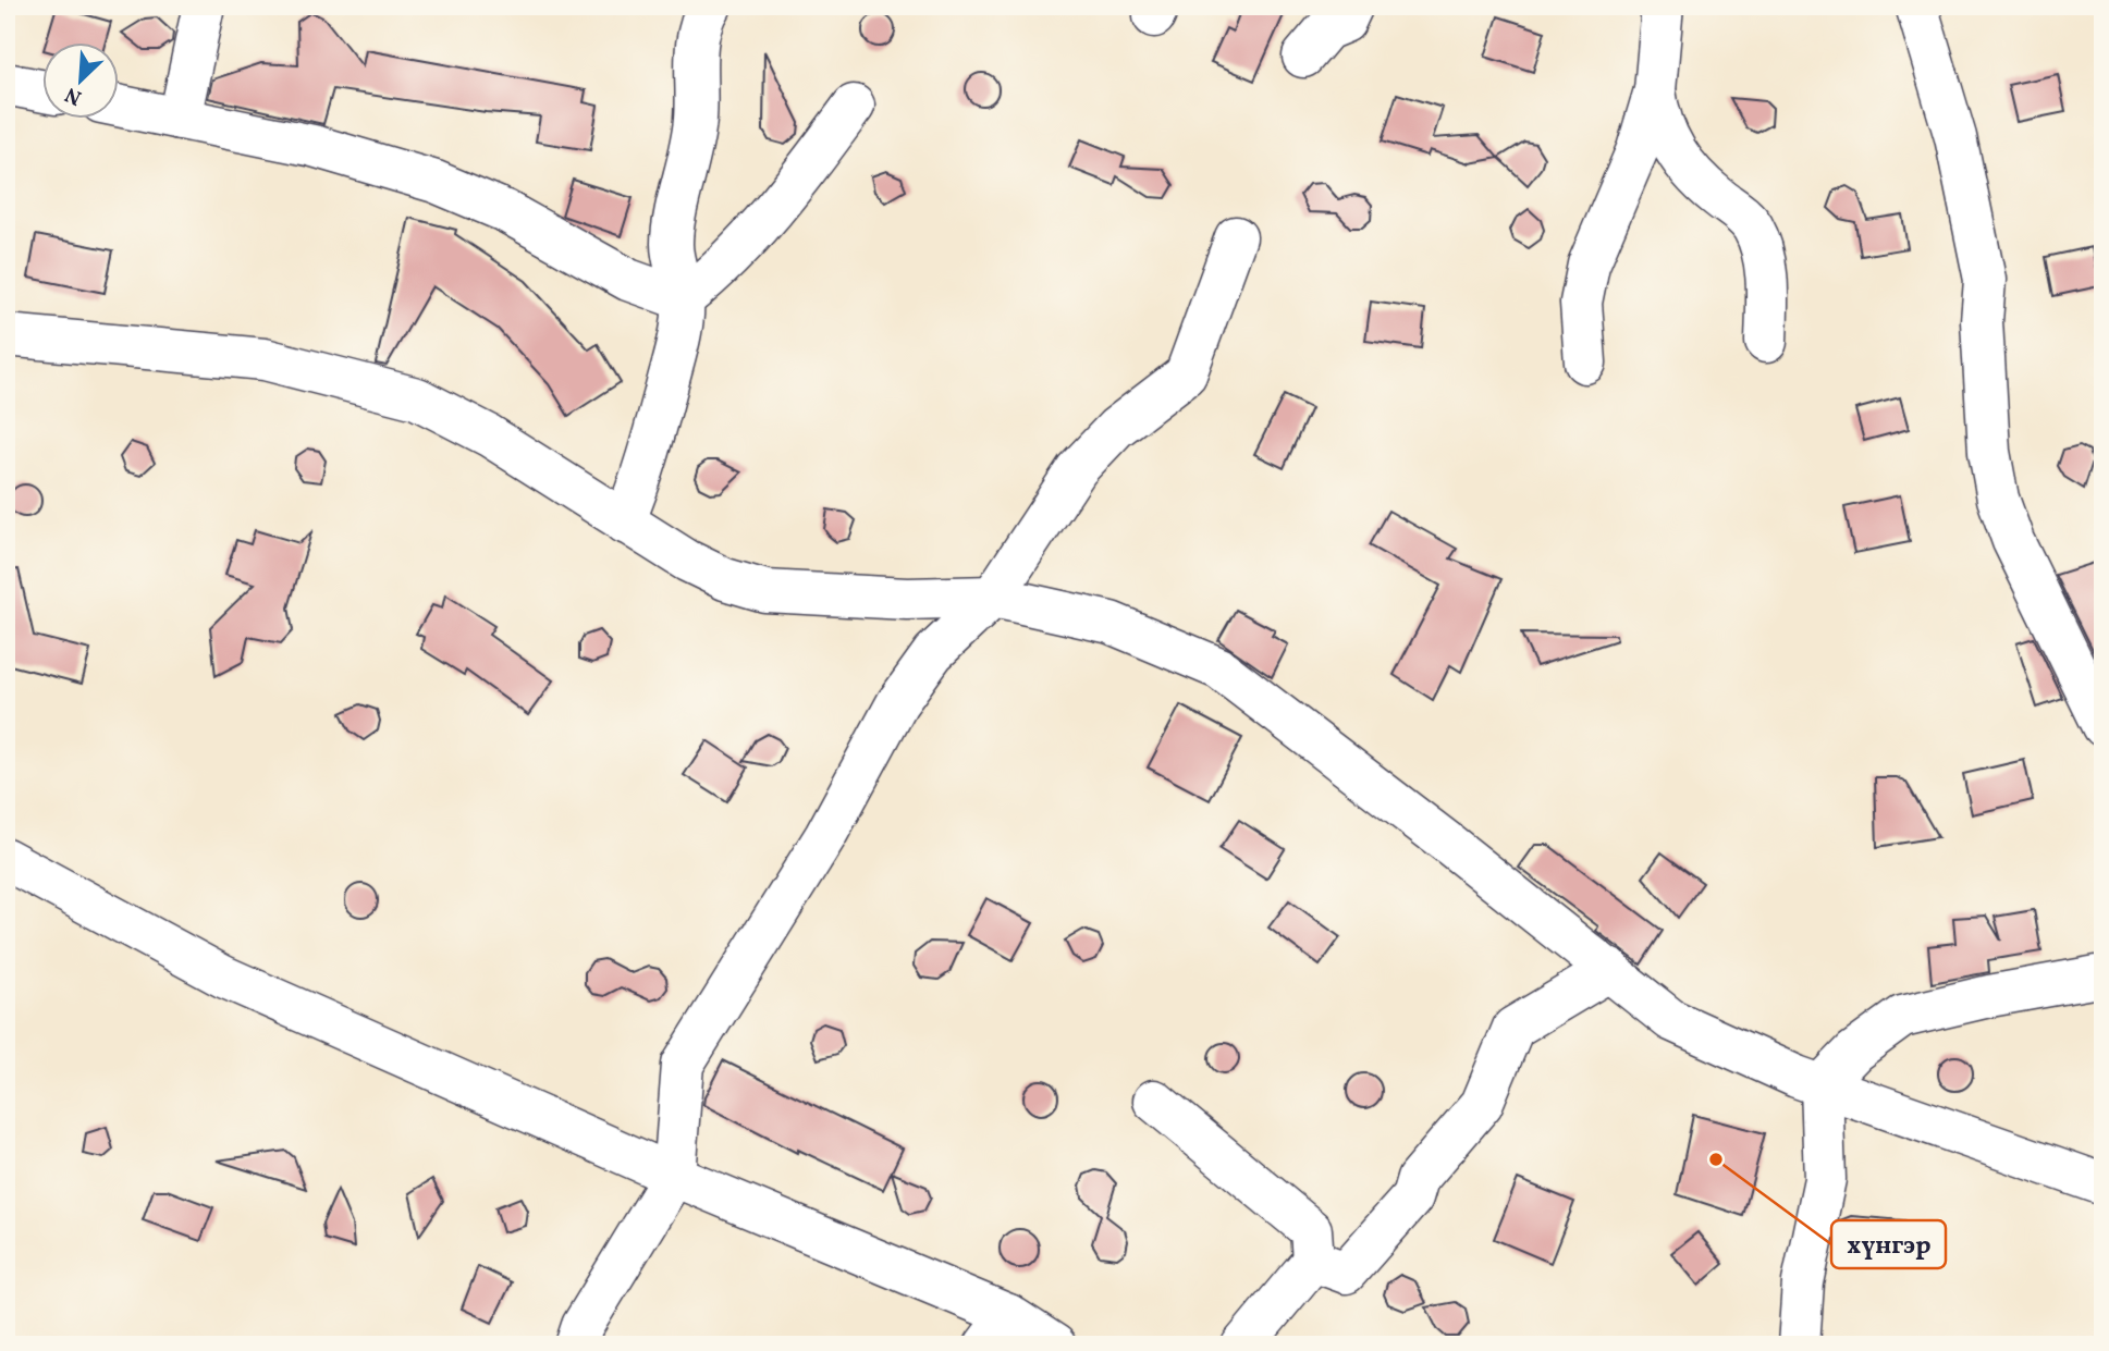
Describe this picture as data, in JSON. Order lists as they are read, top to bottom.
{
  "places": ["хүнгэр"],
  "north": "bottom left"
}
